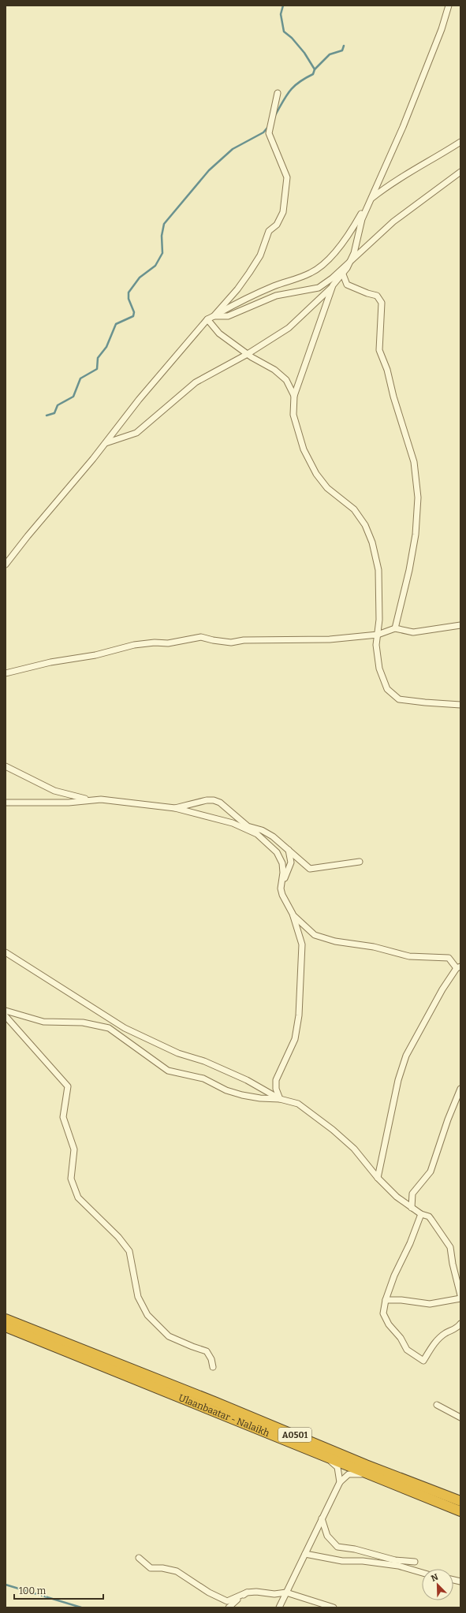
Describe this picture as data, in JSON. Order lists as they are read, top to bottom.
{
  "streets": {
    "highway": ["Ulaanbaatar - Nalaikh", "A0501"]
  },
  "scale_bar": "100 m",
  "north": "top left"
}
